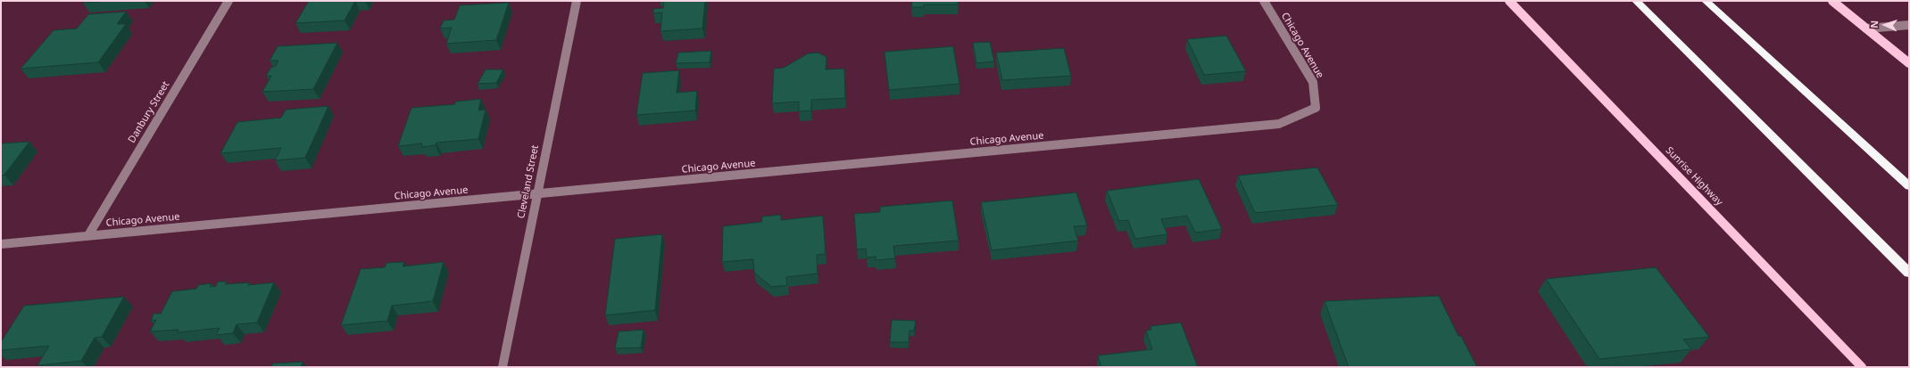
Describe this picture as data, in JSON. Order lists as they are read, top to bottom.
{
  "streets": {
    "main road": ["Sunrise Highway"],
    "street": ["Chicago Avenue", "Danbury Street", "Cleveland Street"]
  },
  "crossings": [
    ["Chicago Avenue", "Danbury Street"],
    ["Chicago Avenue", "Cleveland Street"]
  ],
  "north": "left"
}
